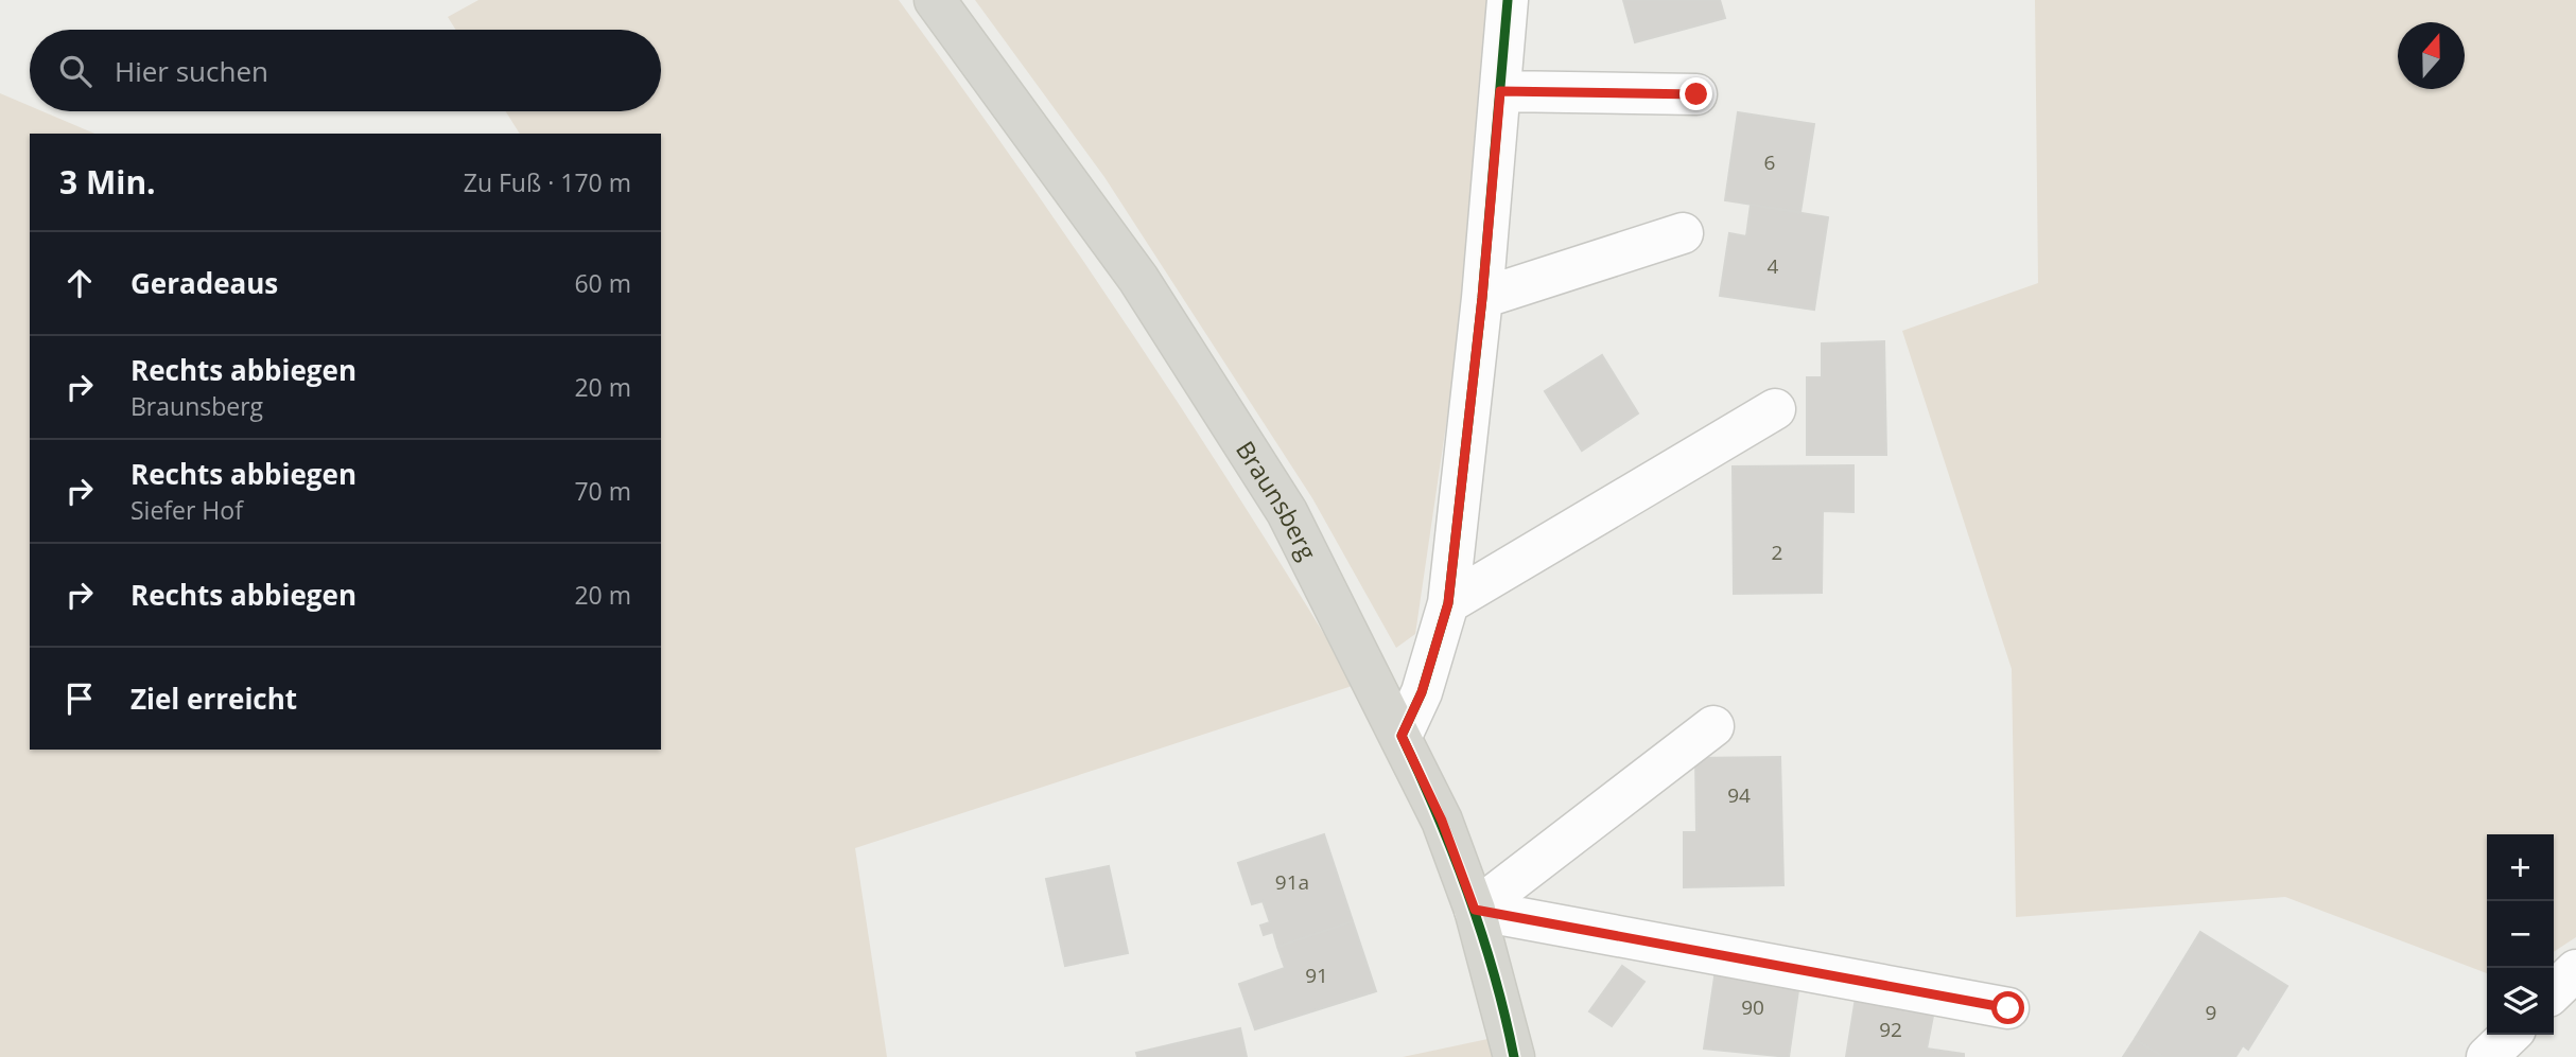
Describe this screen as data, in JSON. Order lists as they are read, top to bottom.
{
  "streets": {
    "main road": ["Braunsberg"]
  },
  "house_numbers": [
    "6",
    "4",
    "2",
    "94",
    "91a",
    "91",
    "90",
    "9",
    "92"
  ],
  "north": "top",
  "page": {
    "search": "Hier suchen",
    "heading": ["3 Min.", "Zu Fuß · 170 m"],
    "list": [
      ["Geradeaus", "60 m"],
      ["Rechts abbiegen", "Braunsberg", "20 m"],
      ["Rechts abbiegen", "Siefer Hof", "70 m"],
      ["Rechts abbiegen", "20 m"],
      "Ziel erreicht"
    ],
    "map_buttons": ["+", "−"]
  }
}
